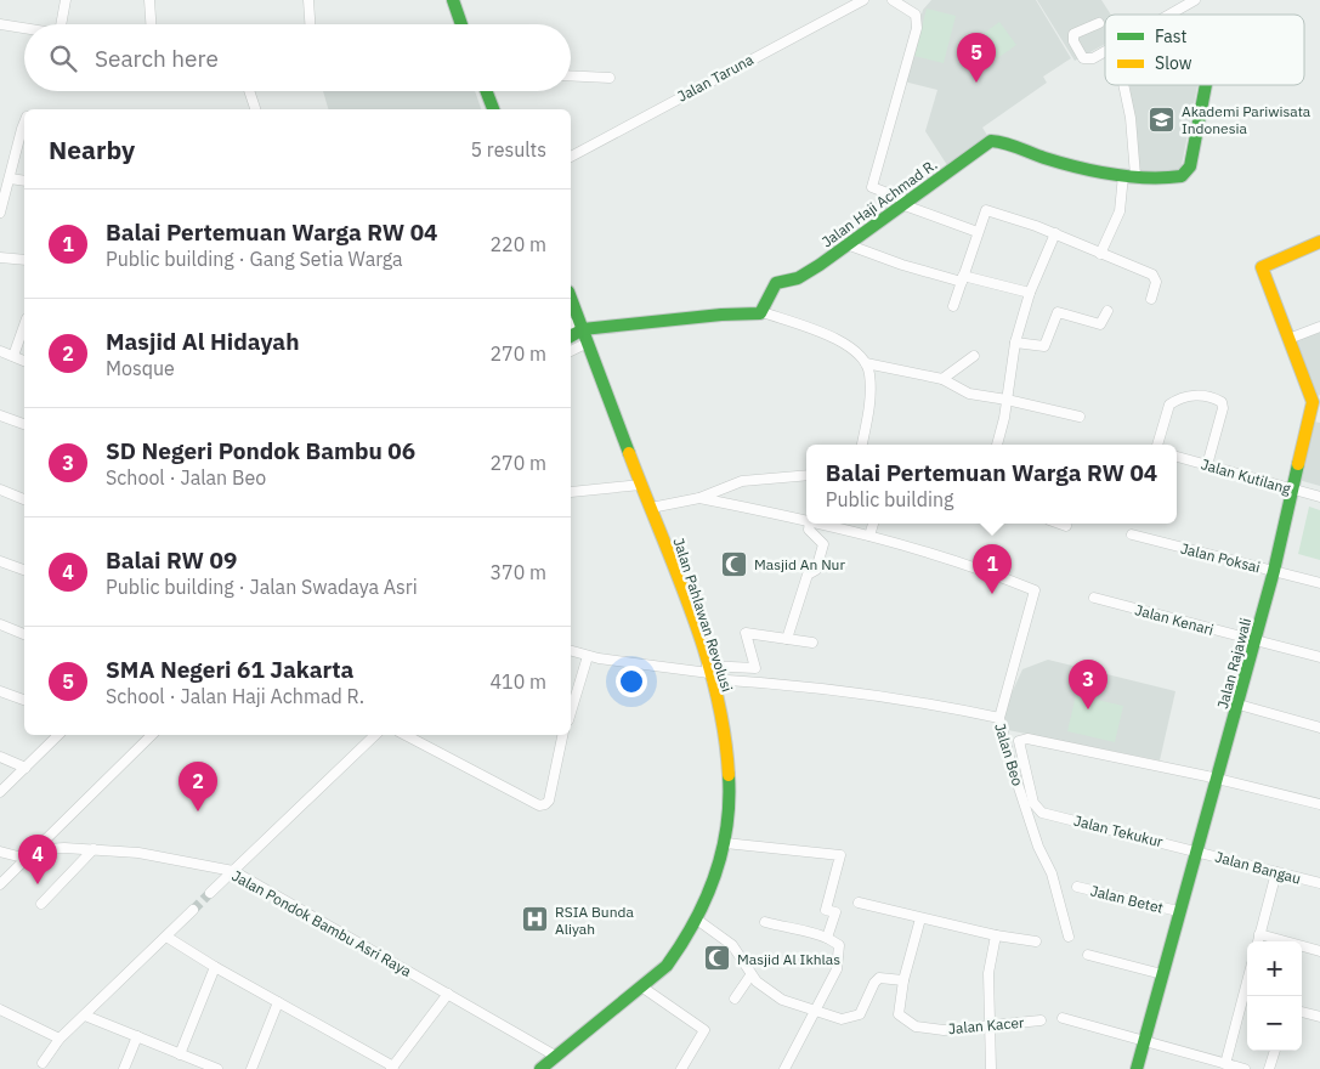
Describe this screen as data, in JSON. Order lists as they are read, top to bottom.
{
  "streets": {
    "street": [
      "Jalan Taruna",
      "Jalan Haji Achmad R.",
      "Jalan Kutilang",
      "Jalan Poksai",
      "Jalan Pahlawan Revolusi",
      "Jalan Kenari",
      "Jalan Rajawali",
      "Jalan Beo",
      "Jalan Tekukur",
      "Jalan Bangau",
      "Jalan Betet",
      "Jalan Pondok Bambu Asri Raya",
      "Jalan Kacer"
    ]
  },
  "crossings": [
    ["Jalan Kutilang", "Jalan Rajawali"],
    ["Jalan Poksai", "Jalan Rajawali"],
    ["Jalan Pahlawan Revolusi", "Jalan Beo"],
    ["Jalan Pahlawan Revolusi", "Jalan Pondok Bambu Asri Raya"],
    ["Jalan Kenari", "Jalan Rajawali"],
    ["Jalan Rajawali", "Jalan Beo"],
    ["Jalan Rajawali", "Jalan Tekukur"],
    ["Jalan Rajawali", "Jalan Bangau"],
    ["Jalan Rajawali", "Jalan Betet"],
    ["Jalan Beo", "Jalan Tekukur"],
    ["Jalan Tekukur", "Jalan Bangau"]
  ],
  "places": {
    "school or university": ["Akademi Pariwisata Indonesia"],
    "mosque": ["Masjid An Nur", "Masjid Al Ikhlas"],
    "hospital": ["RSIA Bunda Aliyah"]
  },
  "legend": ["Fast", "Slow"],
  "page": {
    "search": "Search here",
    "pins": [
      "5",
      "1",
      "3",
      "2",
      "4"
    ],
    "heading": ["Nearby", "5 results"],
    "list": [
      {
        "mark": "1",
        "name": "Balai Pertemuan Warga RW 04",
        "note": "Public building · Gang Setia Warga",
        "value": "220 m"
      },
      {
        "mark": "2",
        "name": "Masjid Al Hidayah",
        "note": "Mosque",
        "value": "270 m"
      },
      {
        "mark": "3",
        "name": "SD Negeri Pondok Bambu 06",
        "note": "School · Jalan Beo",
        "value": "270 m"
      },
      {
        "mark": "4",
        "name": "Balai RW 09",
        "note": "Public building · Jalan Swadaya Asri",
        "value": "370 m"
      },
      {
        "mark": "5",
        "name": "SMA Negeri 61 Jakarta",
        "note": "School · Jalan Haji Achmad R.",
        "value": "410 m"
      }
    ],
    "popup": ["Balai Pertemuan Warga RW 04", "Public building"],
    "map_buttons": ["+", "−"]
  }
}
